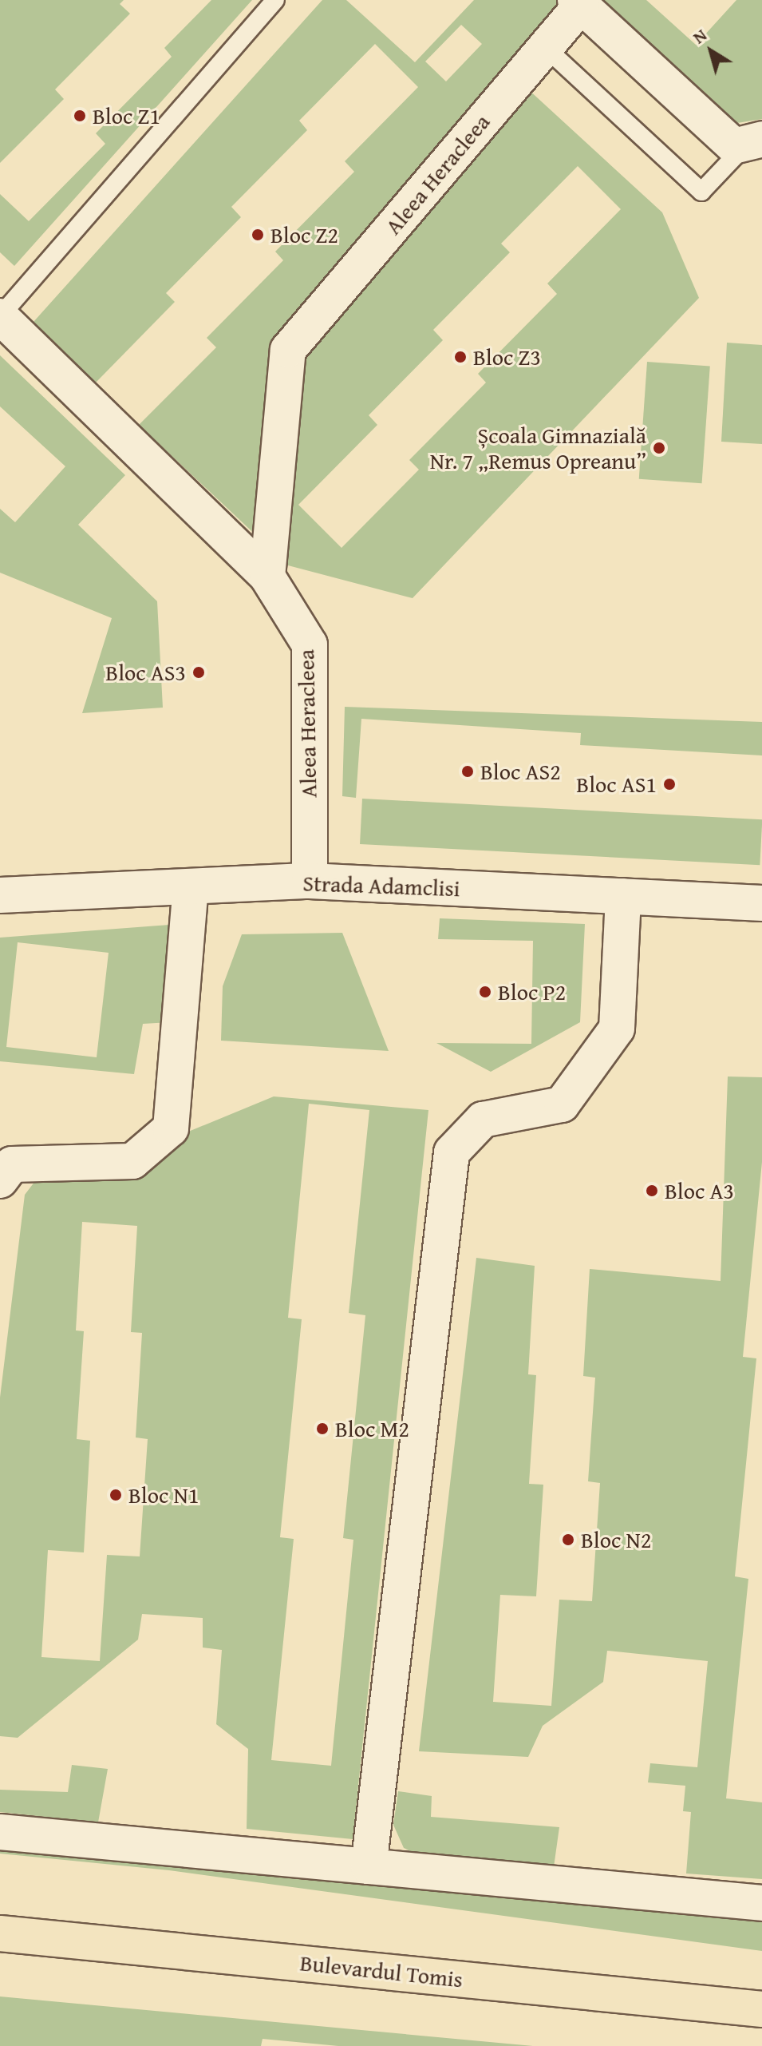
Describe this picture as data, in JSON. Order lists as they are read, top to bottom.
{
  "streets": {
    "main road": ["Bulevardul Tomis"],
    "street": ["Aleea Heracleea", "Strada Adamclisi"]
  },
  "crossings": [
    ["Aleea Heracleea", "Strada Adamclisi"]
  ],
  "places": [
    "Bloc Z1",
    "Bloc Z2",
    "Bloc Z3",
    "Școala Gimnazială Nr. 7 „Remus Opreanu”",
    "Bloc AS3",
    "Bloc AS2",
    "Bloc AS1",
    "Bloc P2",
    "Bloc A3",
    "Bloc M2",
    "Bloc N1",
    "Bloc N2"
  ],
  "north": "top left"
}
